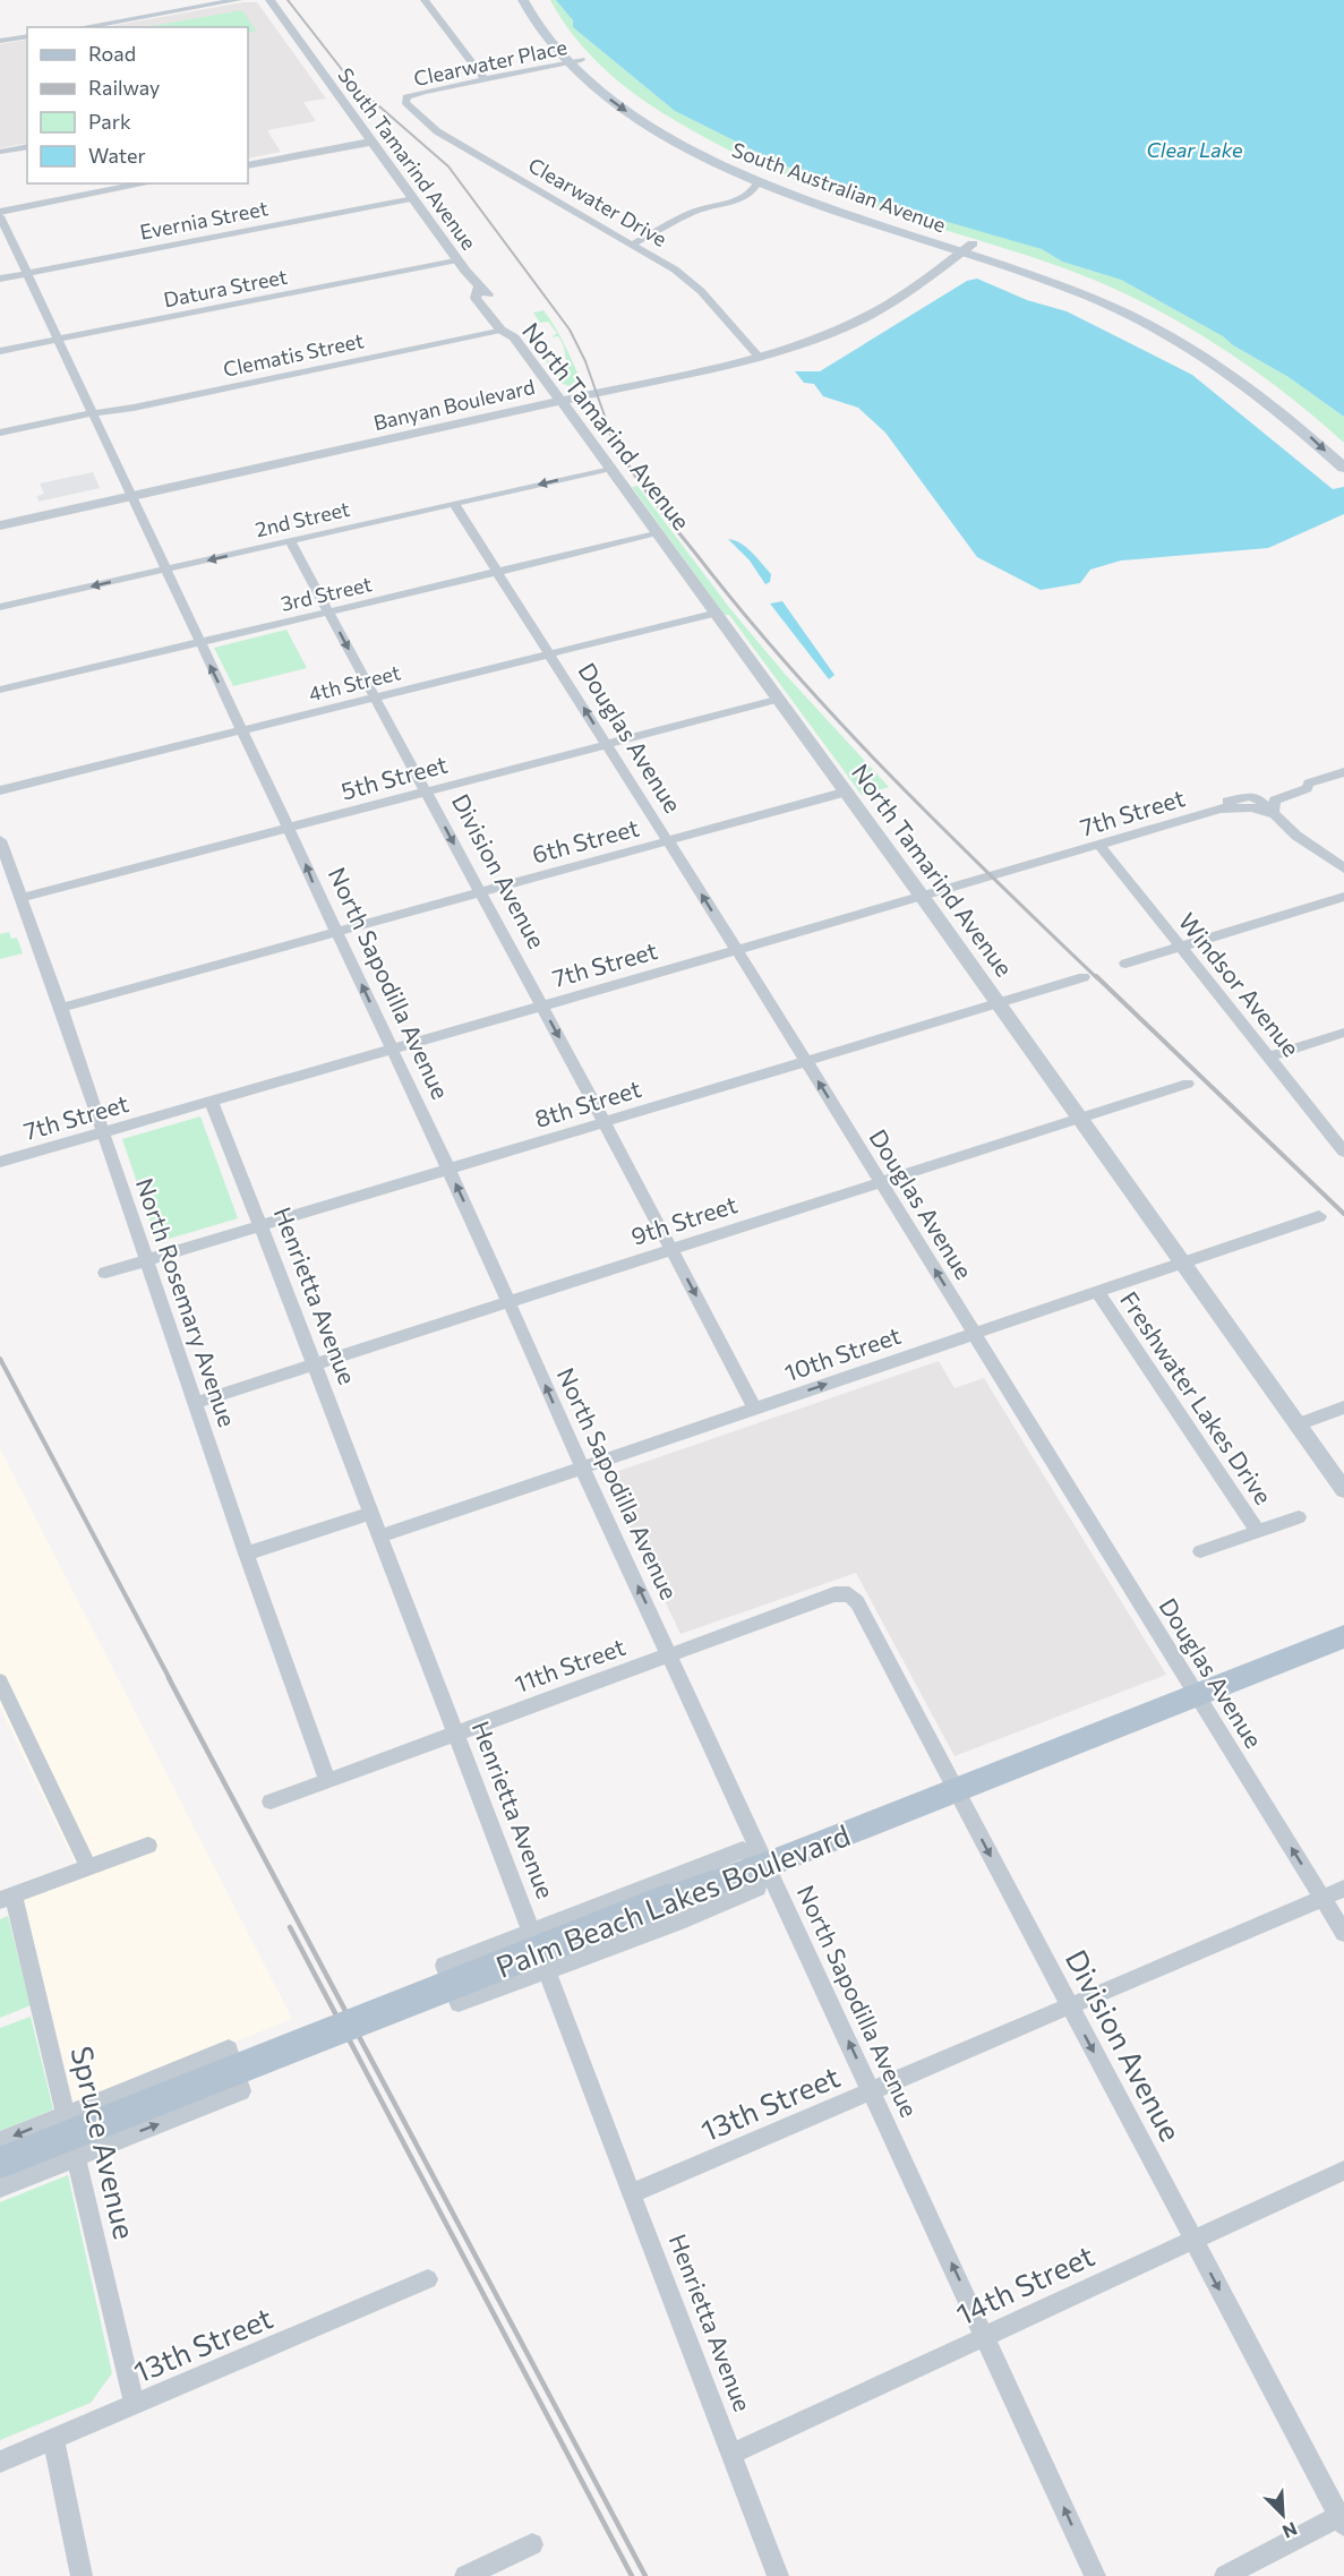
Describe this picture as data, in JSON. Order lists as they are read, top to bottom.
{
  "streets": {
    "main road": ["South Australian Avenue", "Palm Beach Lakes Boulevard"],
    "street": [
      "Clearwater Place",
      "South Tamarind Avenue",
      "Clearwater Drive",
      "Evernia Street",
      "Datura Street",
      "Clematis Street",
      "Banyan Boulevard",
      "North Tamarind Avenue",
      "2nd Street",
      "3rd Street",
      "4th Street",
      "Douglas Avenue",
      "5th Street",
      "7th Street",
      "6th Street",
      "Division Avenue",
      "North Sapodilla Avenue",
      "Windsor Avenue",
      "8th Street",
      "9th Street",
      "Henrietta Avenue",
      "North Rosemary Avenue",
      "10th Street",
      "Freshwater Lakes Drive",
      "11th Street",
      "13th Street",
      "Spruce Avenue",
      "14th Street"
    ]
  },
  "crossings": [
    ["Clearwater Place", "South Australian Avenue"],
    ["Clearwater Place", "Clearwater Drive"],
    ["South Tamarind Avenue", "Evernia Street"],
    ["South Tamarind Avenue", "Datura Street"],
    ["South Tamarind Avenue", "Clematis Street"],
    ["South Tamarind Avenue", "North Tamarind Avenue"],
    ["South Australian Avenue", "Banyan Boulevard"],
    ["Clearwater Drive", "Banyan Boulevard"],
    ["Evernia Street", "North Sapodilla Avenue"],
    ["Datura Street", "North Sapodilla Avenue"],
    ["Clematis Street", "North Tamarind Avenue"],
    ["Clematis Street", "North Sapodilla Avenue"],
    ["Banyan Boulevard", "North Tamarind Avenue"],
    ["Banyan Boulevard", "North Sapodilla Avenue"],
    ["North Tamarind Avenue", "2nd Street"],
    ["North Tamarind Avenue", "3rd Street"],
    ["North Tamarind Avenue", "4th Street"],
    ["North Tamarind Avenue", "5th Street"],
    ["North Tamarind Avenue", "7th Street"],
    ["North Tamarind Avenue", "6th Street"],
    ["North Tamarind Avenue", "8th Street"],
    ["North Tamarind Avenue", "9th Street"],
    ["North Tamarind Avenue", "10th Street"],
    ["2nd Street", "Douglas Avenue"],
    ["2nd Street", "Division Avenue"],
    ["2nd Street", "North Sapodilla Avenue"],
    ["3rd Street", "Douglas Avenue"],
    ["3rd Street", "Division Avenue"],
    ["3rd Street", "North Sapodilla Avenue"],
    ["4th Street", "Douglas Avenue"],
    ["4th Street", "Division Avenue"],
    ["4th Street", "North Sapodilla Avenue"],
    ["Douglas Avenue", "5th Street"],
    ["Douglas Avenue", "7th Street"],
    ["Douglas Avenue", "6th Street"],
    ["Douglas Avenue", "8th Street"],
    ["Douglas Avenue", "9th Street"],
    ["Douglas Avenue", "10th Street"],
    ["Douglas Avenue", "Palm Beach Lakes Boulevard"],
    ["Douglas Avenue", "13th Street"],
    ["5th Street", "Division Avenue"],
    ["5th Street", "North Sapodilla Avenue"],
    ["5th Street", "North Rosemary Avenue"],
    ["7th Street", "Division Avenue"],
    ["7th Street", "North Sapodilla Avenue"],
    ["7th Street", "Windsor Avenue"],
    ["7th Street", "Henrietta Avenue"],
    ["7th Street", "North Rosemary Avenue"],
    ["6th Street", "Division Avenue"],
    ["6th Street", "North Sapodilla Avenue"],
    ["6th Street", "North Rosemary Avenue"],
    ["Division Avenue", "8th Street"],
    ["Division Avenue", "9th Street"],
    ["Division Avenue", "10th Street"],
    ["Division Avenue", "11th Street"],
    ["Division Avenue", "Palm Beach Lakes Boulevard"],
    ["Division Avenue", "13th Street"],
    ["Division Avenue", "14th Street"],
    ["North Sapodilla Avenue", "8th Street"],
    ["North Sapodilla Avenue", "9th Street"],
    ["North Sapodilla Avenue", "10th Street"],
    ["North Sapodilla Avenue", "11th Street"],
    ["North Sapodilla Avenue", "Palm Beach Lakes Boulevard"],
    ["North Sapodilla Avenue", "13th Street"],
    ["North Sapodilla Avenue", "14th Street"],
    ["8th Street", "Henrietta Avenue"],
    ["8th Street", "North Rosemary Avenue"],
    ["9th Street", "Henrietta Avenue"],
    ["9th Street", "North Rosemary Avenue"],
    ["Henrietta Avenue", "10th Street"],
    ["Henrietta Avenue", "11th Street"],
    ["Henrietta Avenue", "13th Street"],
    ["Henrietta Avenue", "14th Street"],
    ["North Rosemary Avenue", "11th Street"],
    ["10th Street", "Freshwater Lakes Drive"],
    ["13th Street", "Spruce Avenue"]
  ],
  "one_way": [
    "2nd Street",
    "Douglas Avenue",
    "Division Avenue",
    "North Sapodilla Avenue"
  ],
  "water": ["Clear Lake"],
  "legend": [
    "Road",
    "Railway",
    "Park",
    "Water"
  ],
  "north": "bottom right"
}
